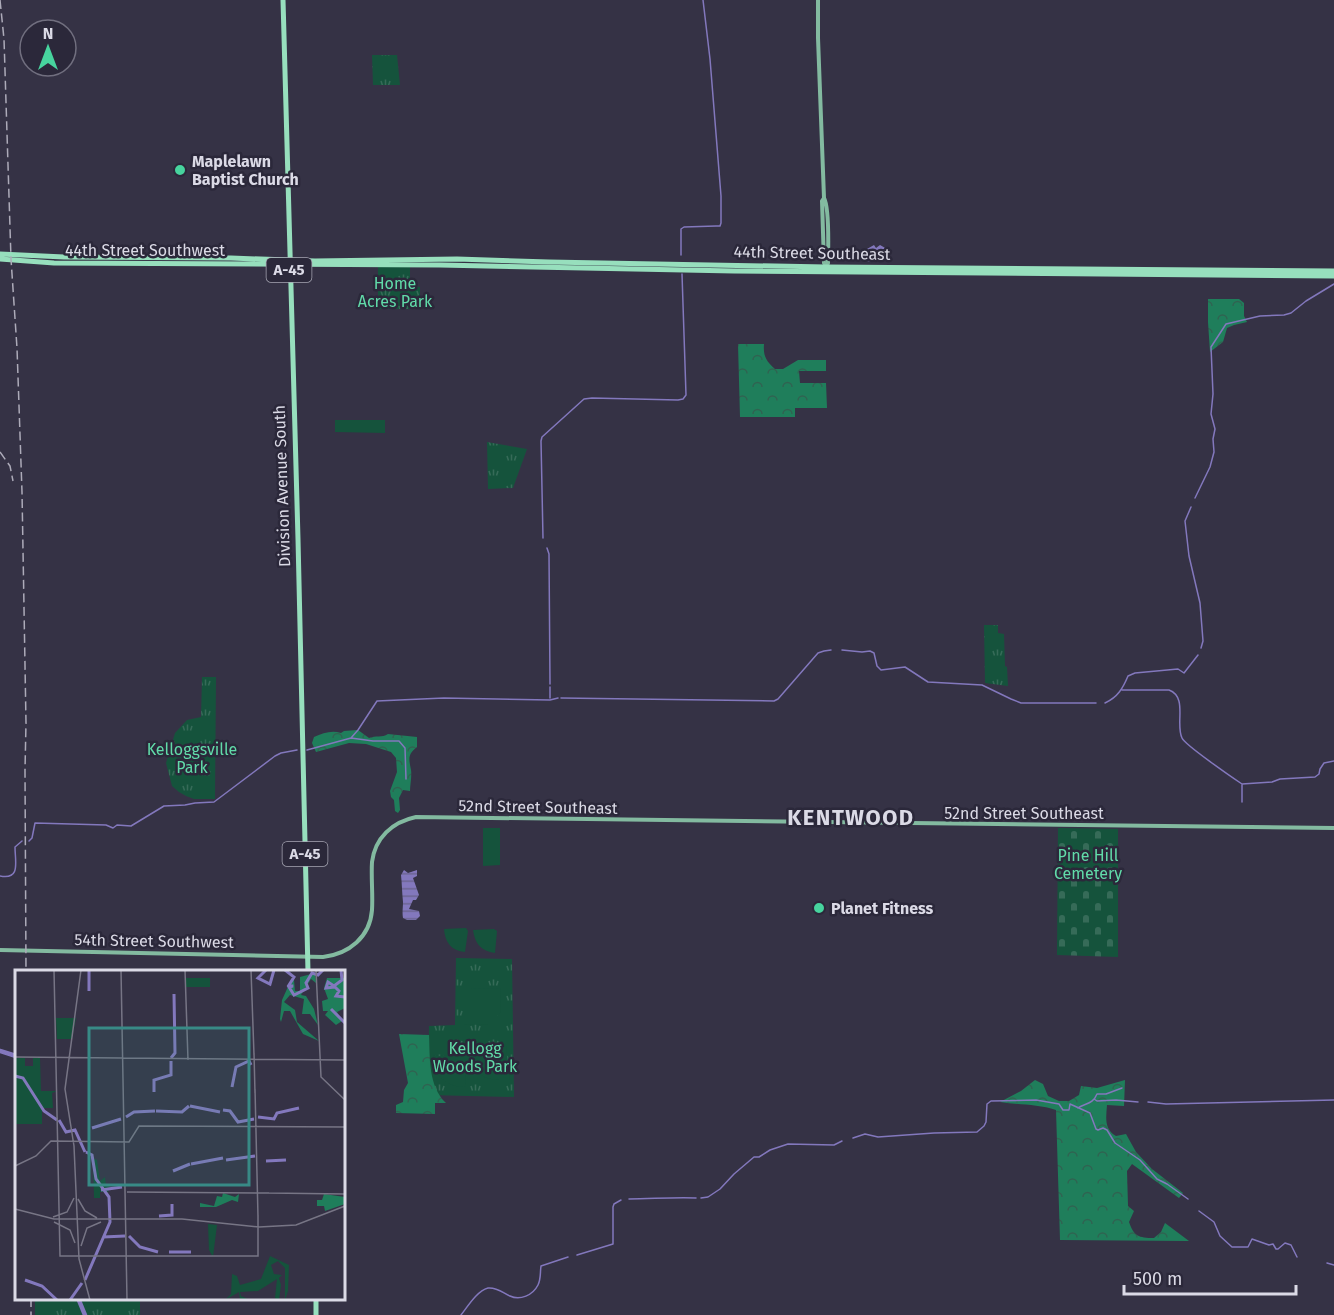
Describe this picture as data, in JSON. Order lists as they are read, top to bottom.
{
  "streets": {
    "main road": [
      "44th Street Southwest",
      "44th Street Southeast",
      "A-45",
      "Division Avenue South",
      "52nd Street Southeast",
      "54th Street Southwest"
    ]
  },
  "crossings": [
    ["44th Street Southwest", "44th Street Southeast"],
    ["44th Street Southwest", "Division Avenue South"],
    ["44th Street Southeast", "Division Avenue South"],
    ["Division Avenue South", "54th Street Southwest"],
    ["52nd Street Southeast", "54th Street Southwest"]
  ],
  "districts": ["KENTWOOD"],
  "parks": [
    "Home Acres Park",
    "Kelloggsville Park",
    "Pine Hill Cemetery",
    "Kellogg Woods Park"
  ],
  "places": ["Maplelawn Baptist Church", "Planet Fitness"],
  "scale_bar": "500 m",
  "north": "top"
}
